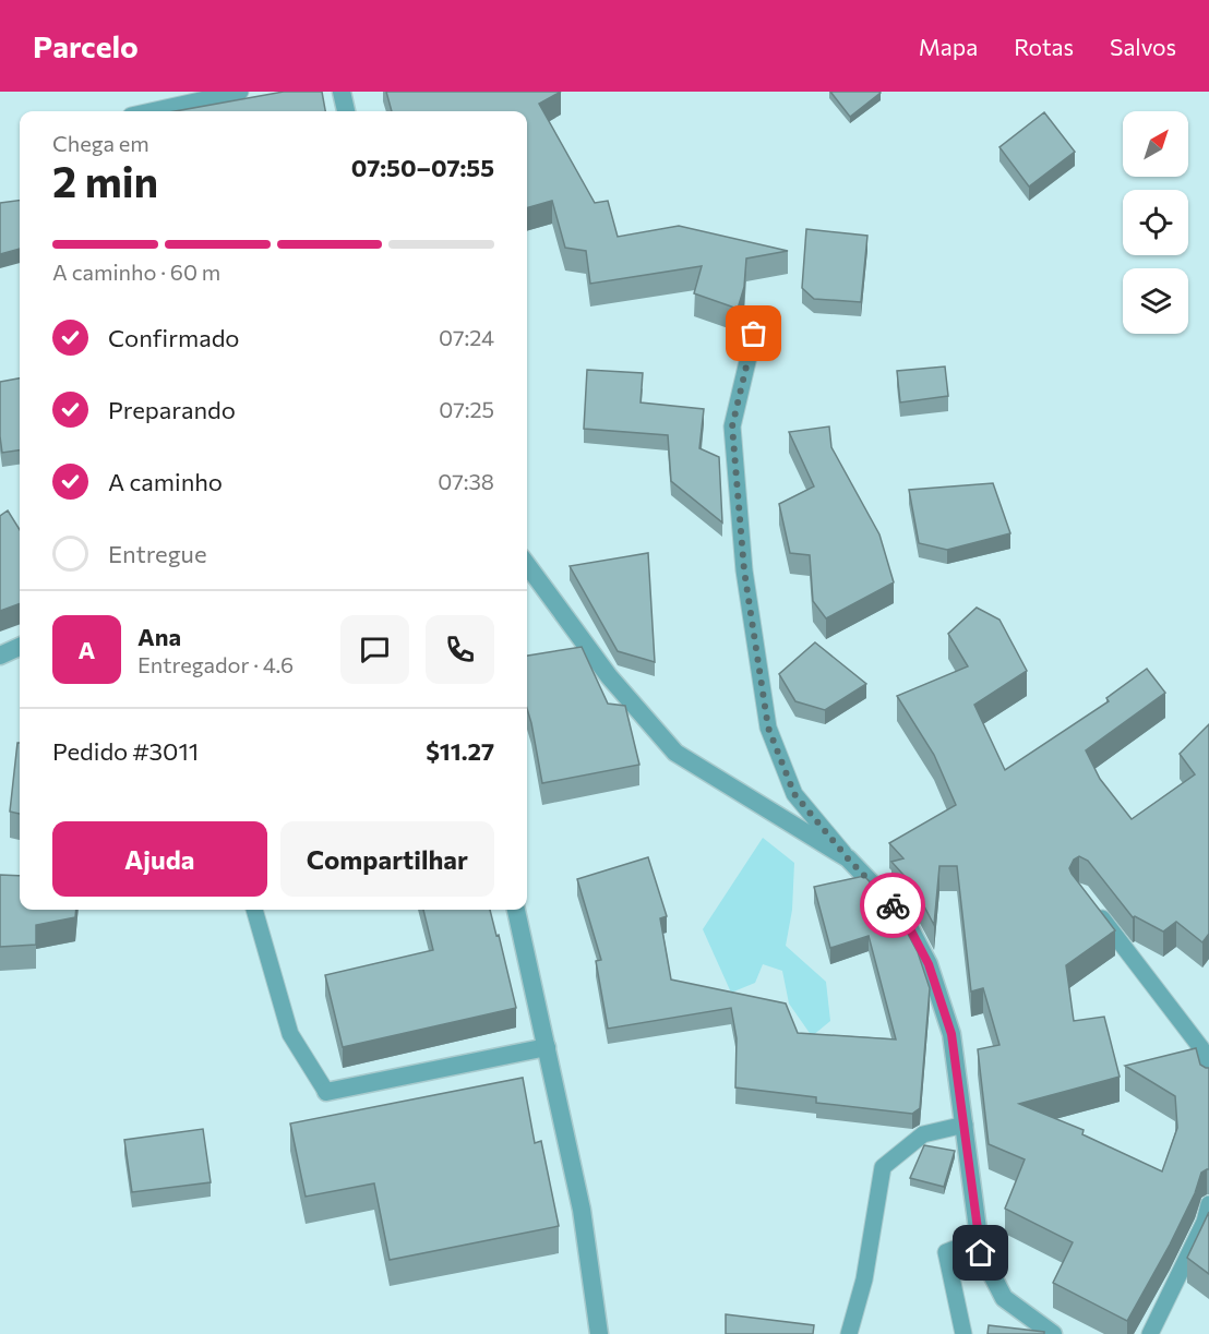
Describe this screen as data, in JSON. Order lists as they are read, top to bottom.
{
  "north": "top right",
  "page": {
    "header": "Parcelo",
    "nav": ["Mapa", "Rotas", "Salvos"],
    "heading": ["2 min", "Chega em", "07:50–07:55"],
    "panel": [
      "Ana",
      "Entregador · 4.6",
      "Pedido #3011",
      "$11.27"
    ],
    "bar": "A caminho · 60 m",
    "list": [
      ["Confirmado", "07:24"],
      ["Preparando", "07:25"],
      ["A caminho", "07:38"],
      "Entregue"
    ],
    "round": "A",
    "buttons": ["Ajuda", "Compartilhar"]
  }
}
